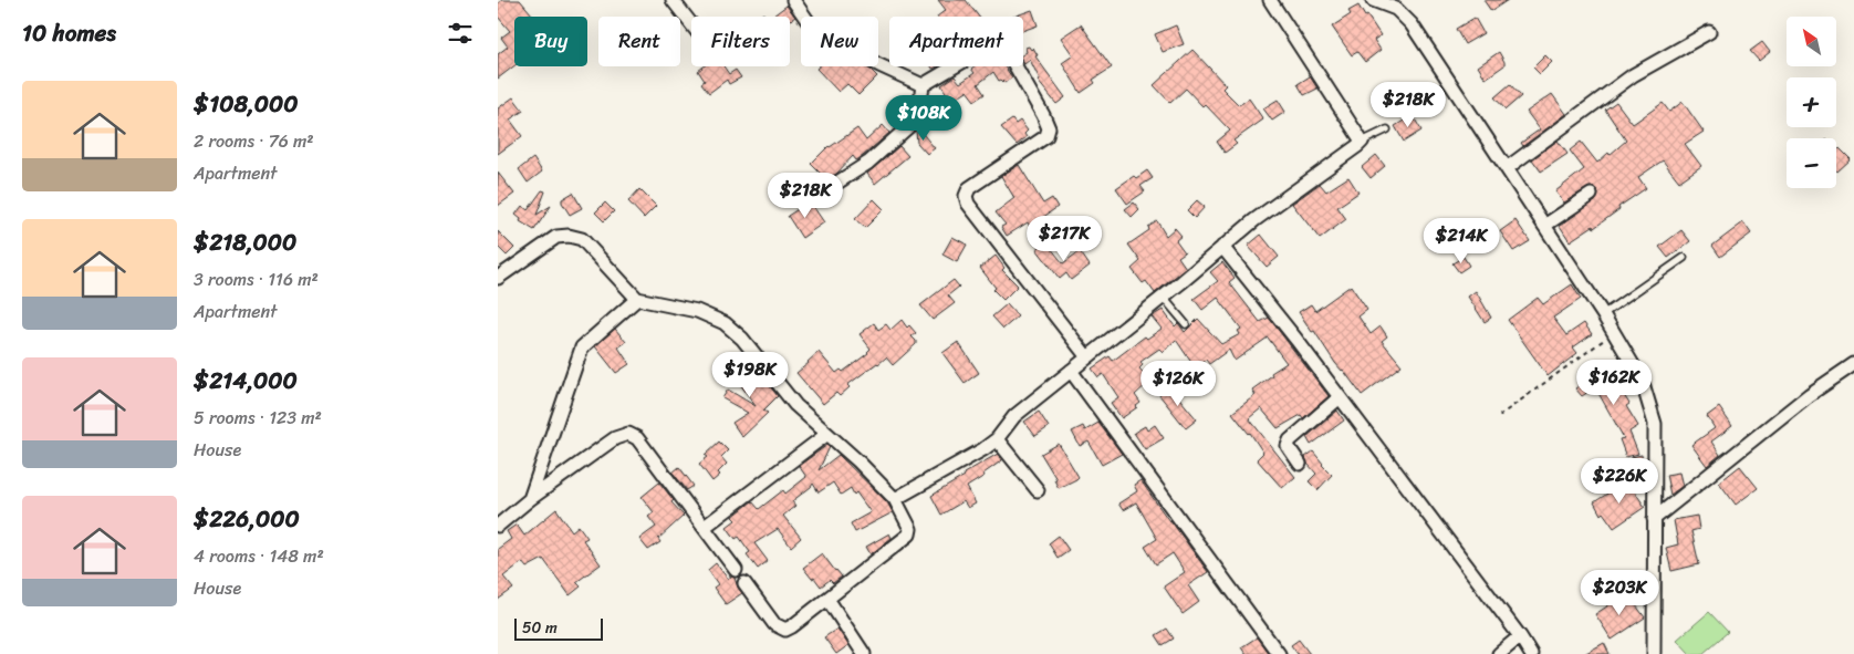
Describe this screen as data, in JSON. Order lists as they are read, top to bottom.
{
  "scale_bar": "50 m",
  "north": "top left",
  "page": {
    "heading": "10 homes",
    "map_buttons": ["+", "−"],
    "chip": [
      "Buy",
      "Rent",
      "Filters",
      "New",
      "Apartment"
    ],
    "list": [
      {
        "name": "$108,000",
        "note": "2 rooms · 76 m² · Apartment"
      },
      {
        "name": "$218,000",
        "note": "3 rooms · 116 m² · Apartment"
      },
      {
        "name": "$214,000",
        "note": "5 rooms · 123 m² · House"
      },
      {
        "name": "$226,000",
        "note": "4 rooms · 148 m² · House"
      }
    ],
    "price": [
      "$218K",
      "$108K",
      "$218K",
      "$217K",
      "$214K",
      "$198K",
      "$162K",
      "$126K",
      "$226K",
      "$203K"
    ],
    "scale": "50 m"
  }
}
